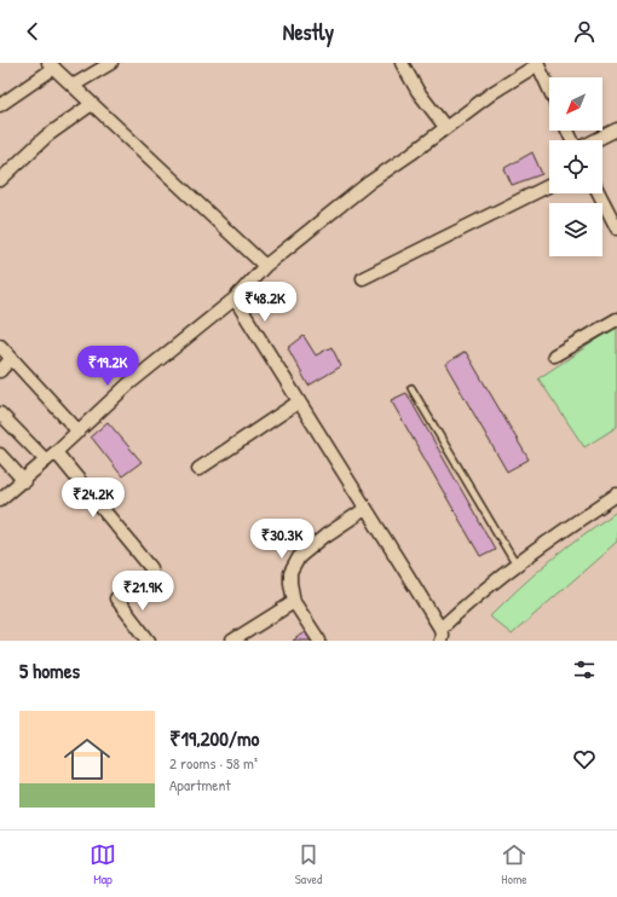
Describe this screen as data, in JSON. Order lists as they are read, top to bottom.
{
  "north": "bottom left",
  "page": {
    "header": "Nestly",
    "price": [
      "₹48.2K",
      "₹19.2K",
      "₹24.2K",
      "₹30.3K",
      "₹21.9K"
    ],
    "heading": "5 homes",
    "list": [
      {
        "name": "₹19,200/mo",
        "note": "2 rooms · 58 m² · Apartment"
      }
    ],
    "tabs": ["Map", "Saved", "Home"]
  }
}
